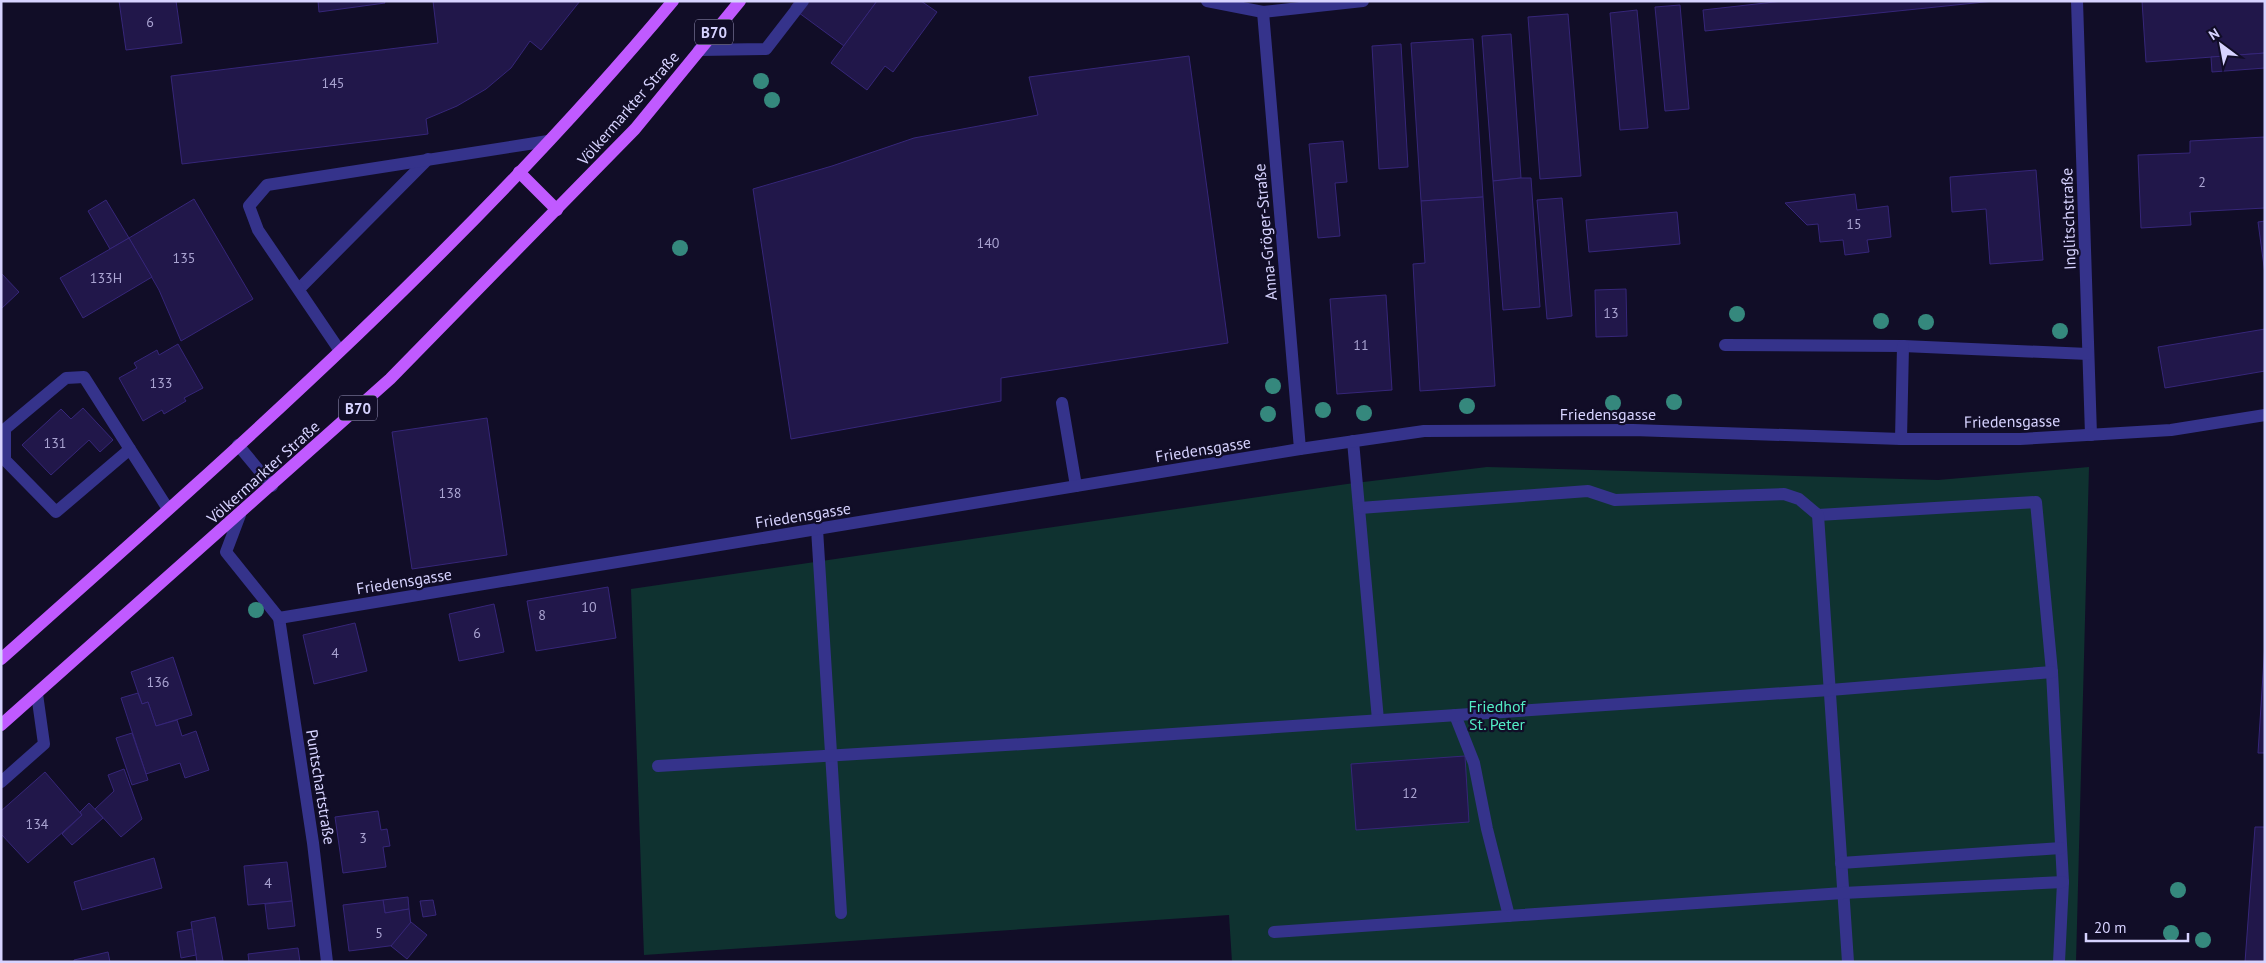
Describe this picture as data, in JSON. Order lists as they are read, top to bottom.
{
  "streets": {
    "main road": ["B70", "Völkermarkter Straße"],
    "street": [
      "Inglitschstraße",
      "Anna-Gröger-Straße",
      "Friedensgasse",
      "Puntschartstraße"
    ]
  },
  "crossings": [
    ["Inglitschstraße", "Friedensgasse"],
    ["Anna-Gröger-Straße", "Friedensgasse"],
    ["Friedensgasse", "Puntschartstraße"]
  ],
  "parks": ["Friedhof St. Peter"],
  "house_numbers": [
    "6",
    "145",
    "2",
    "15",
    "140",
    "135",
    "133H",
    "13",
    "11",
    "133",
    "131",
    "138",
    "10",
    "8",
    "6",
    "4",
    "136",
    "12",
    "134",
    "3",
    "4",
    "5"
  ],
  "scale_bar": "20 m",
  "north": "top left"
}
